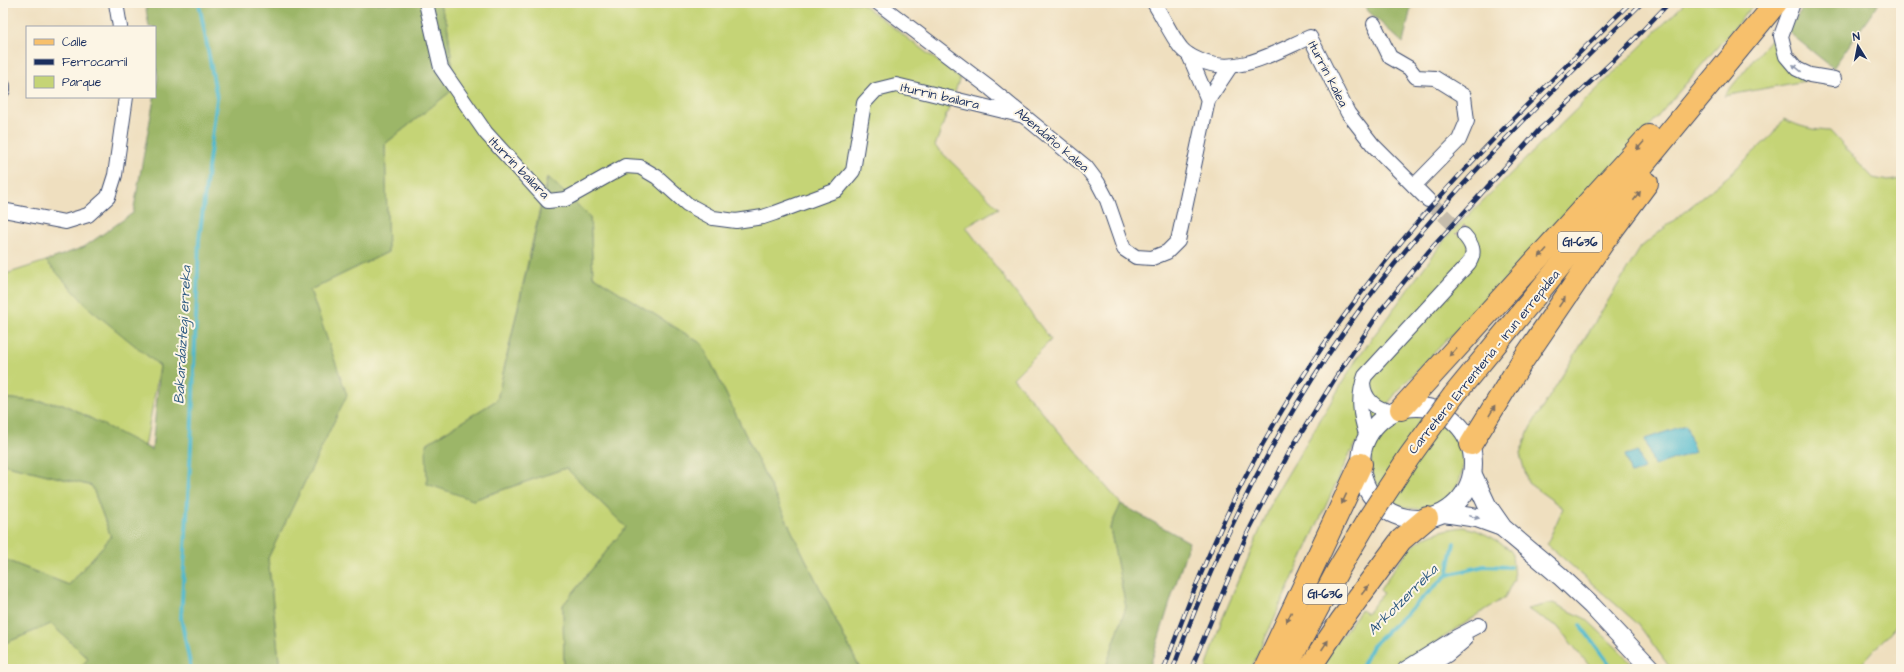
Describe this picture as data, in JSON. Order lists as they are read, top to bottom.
{
  "streets": {
    "main road": ["GI-636", "Carretera Errenteria – Irun errepidea"],
    "street": ["Iturrin kalea", "Iturrin bailara", "Abendaño kalea"]
  },
  "crossings": [
    ["Iturrin bailara", "Abendaño kalea"]
  ],
  "water": ["Bakardaiztegi erreka", "Arkotzerreka"],
  "legend": ["Calle", "Ferrocarril", "Parque"],
  "north": "top"
}
